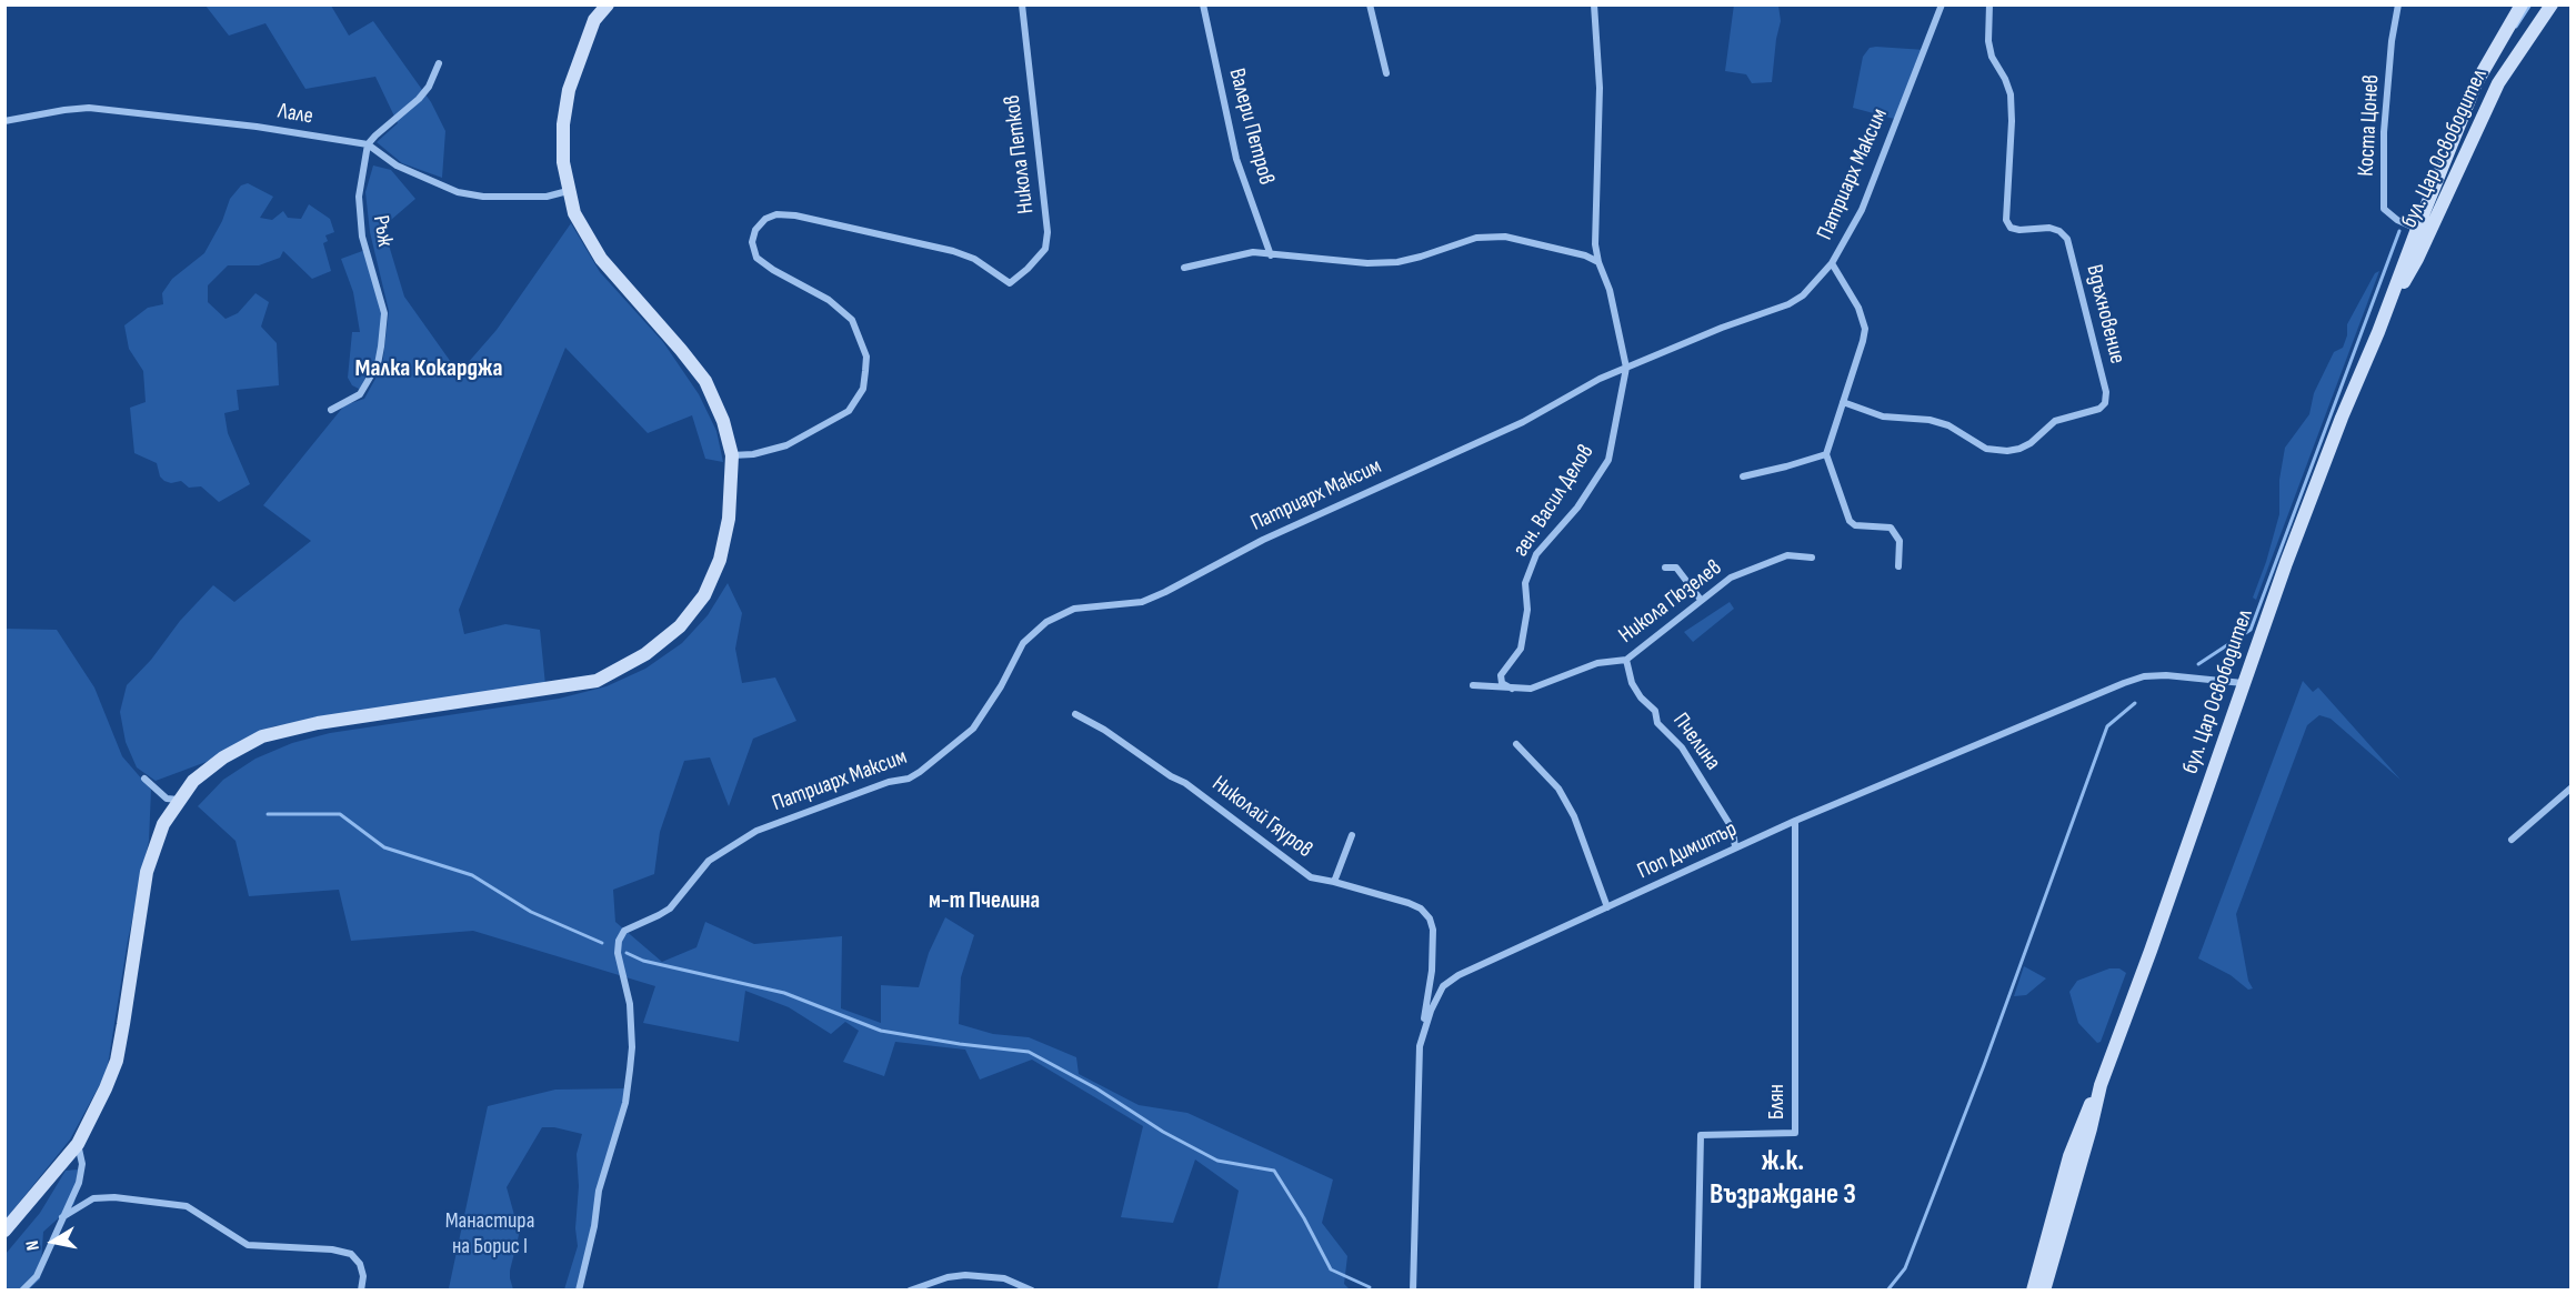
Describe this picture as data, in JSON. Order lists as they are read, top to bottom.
{
  "streets": {
    "main road": ["бул. Цар Освободител"],
    "street": [
      "Лале",
      "Коста Цонев",
      "Валери Петров",
      "Никола Петков",
      "Патриарх Максим",
      "Ръж",
      "Вдъхновение",
      "ген. Васил Делов",
      "Никола Гюзелев",
      "Пчелина",
      "Николай Гяуров",
      "Поп Димитър",
      "Блян"
    ]
  },
  "crossings": [
    ["Лале", "Ръж"],
    ["Коста Цонев", "бул. Цар Освободител"],
    ["бул. Цар Освободител", "Поп Димитър"],
    ["Патриарх Максим", "ген. Васил Делов"],
    ["ген. Васил Делов", "Никола Гюзелев"],
    ["Никола Гюзелев", "Пчелина"],
    ["Пчелина", "Поп Димитър"],
    ["Николай Гяуров", "Поп Димитър"],
    ["Поп Димитър", "Блян"]
  ],
  "districts": ["Малка Кокарджа", "м-т Пчелина", "ж.к. Възраждане 3"],
  "parks": ["Манастира на Борис І"],
  "north": "left"
}
